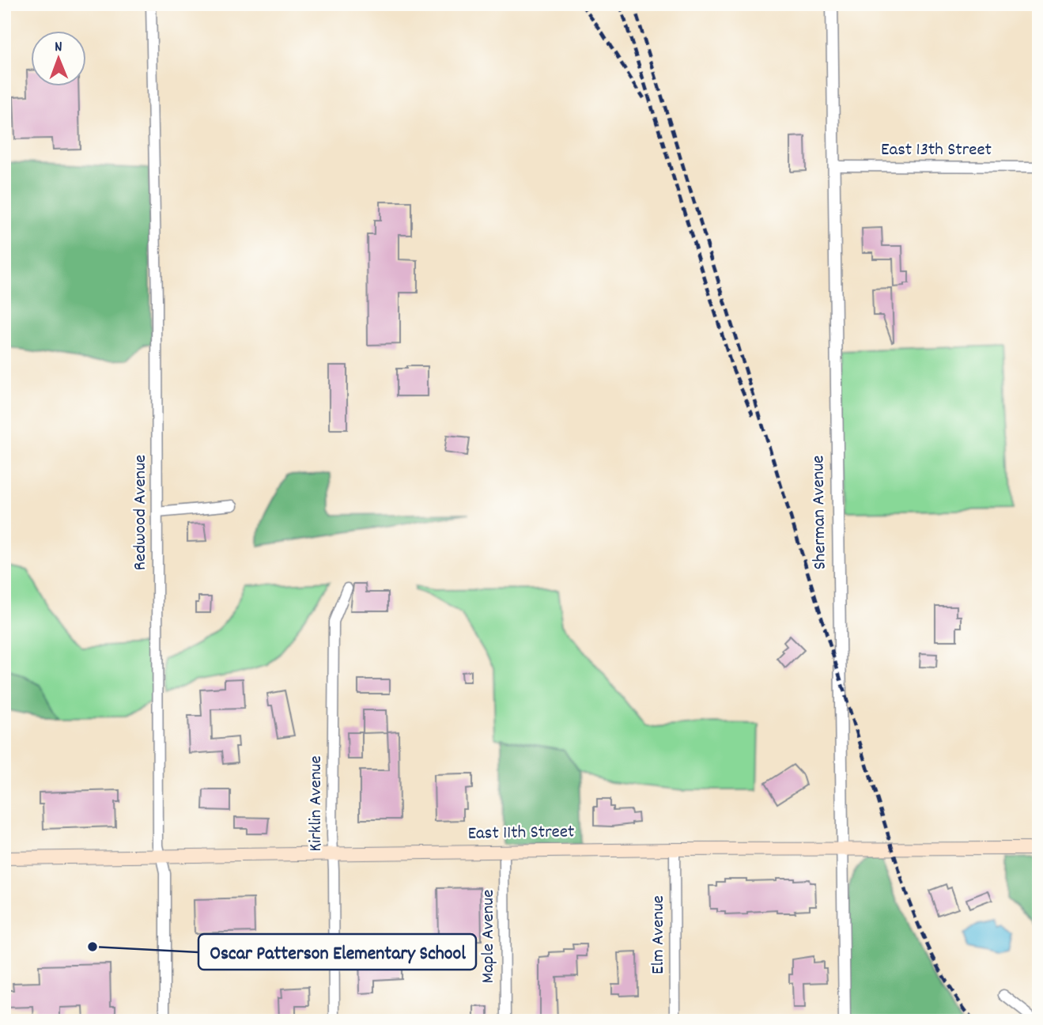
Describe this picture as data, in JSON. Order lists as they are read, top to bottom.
{
  "streets": {
    "main road": ["East 11th Street"],
    "street": [
      "East 13th Street",
      "Redwood Avenue",
      "Sherman Avenue",
      "Kirklin Avenue",
      "Elm Avenue",
      "Maple Avenue"
    ]
  },
  "crossings": [
    ["East 13th Street", "Sherman Avenue"],
    ["Redwood Avenue", "East 11th Street"],
    ["Sherman Avenue", "East 11th Street"],
    ["Kirklin Avenue", "East 11th Street"],
    ["East 11th Street", "Elm Avenue"],
    ["East 11th Street", "Maple Avenue"]
  ],
  "places": ["Oscar Patterson Elementary School"],
  "north": "top"
}
